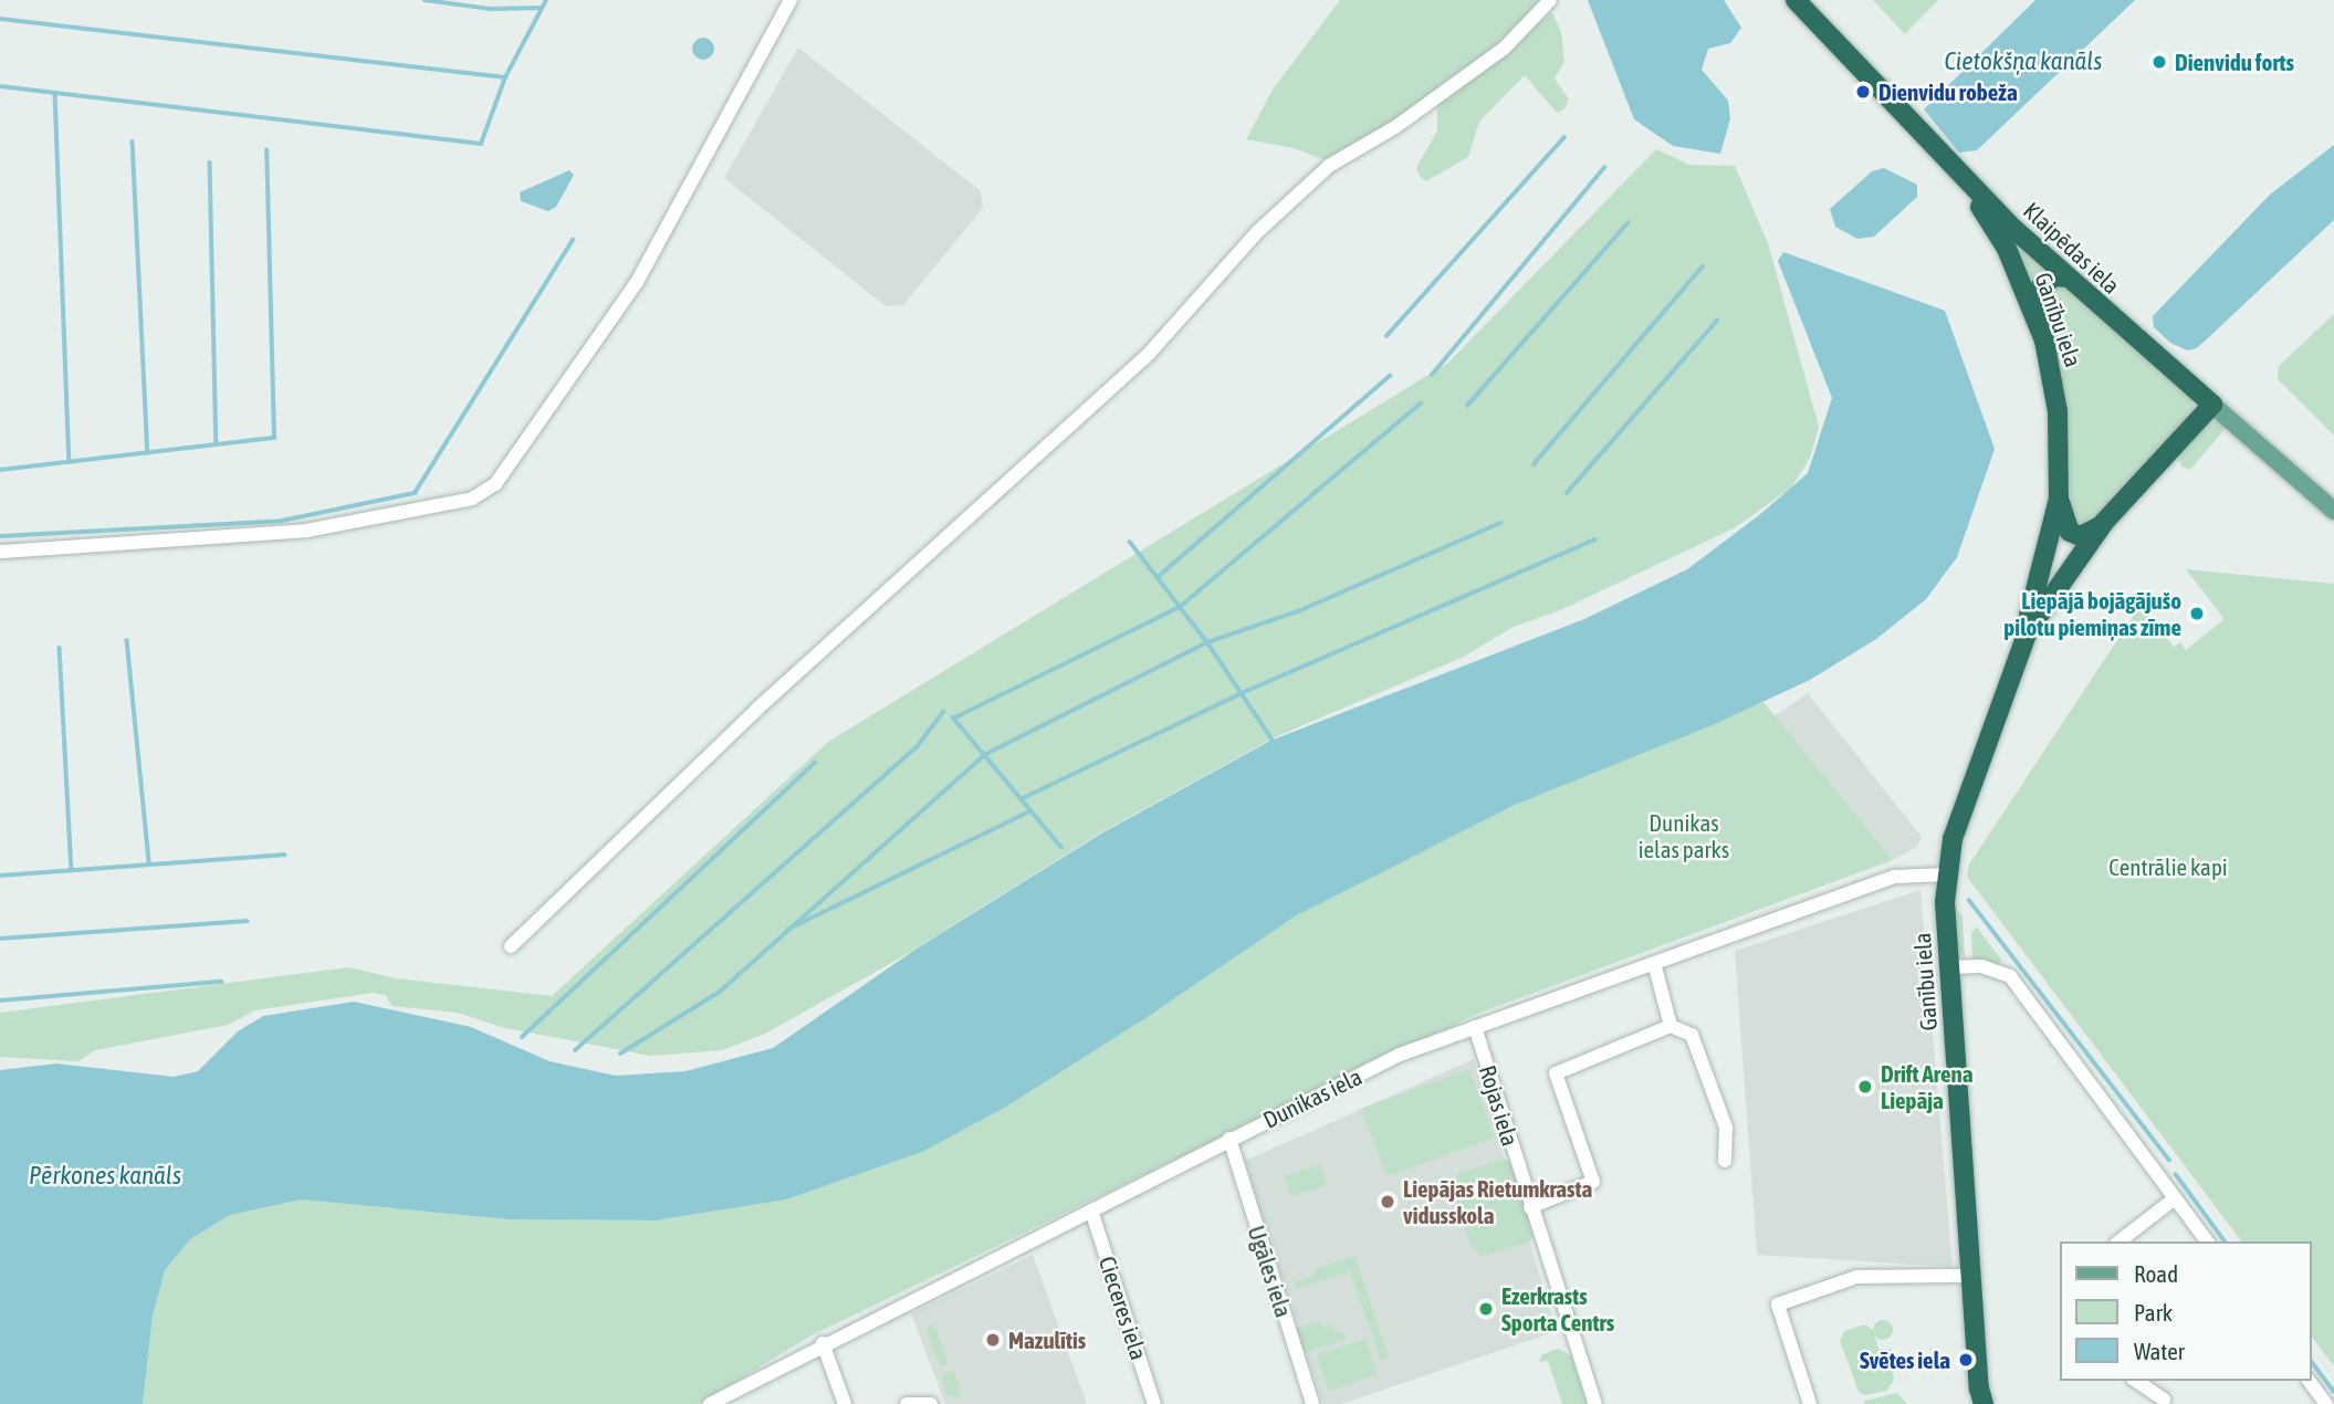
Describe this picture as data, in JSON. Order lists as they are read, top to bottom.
{
  "streets": {
    "highway": ["Klaipēdas iela", "Ganību iela"],
    "street": [
      "Dunikas iela",
      "Rojas iela",
      "Ugāles iela",
      "Cieceres iela"
    ]
  },
  "crossings": [
    ["Klaipēdas iela", "Ganību iela"],
    ["Ganību iela", "Dunikas iela"],
    ["Dunikas iela", "Rojas iela"],
    ["Dunikas iela", "Ugāles iela"],
    ["Dunikas iela", "Cieceres iela"]
  ],
  "water": ["Cietokšņa kanāls", "Pērkones kanāls"],
  "parks": ["Dunikas ielas parks", "Centrālie kapi"],
  "places": [
    "Dienvidu forts",
    "Dienvidu robeža",
    "Liepājā bojāgājušo pilotu piemiņas zīme",
    "Drift Arena Liepāja",
    "Liepājas Rietumkrasta vidusskola",
    "Ezerkrasts Sporta Centrs",
    "Mazulītis",
    "Svētes iela"
  ],
  "legend": ["Road", "Park", "Water"]
}
